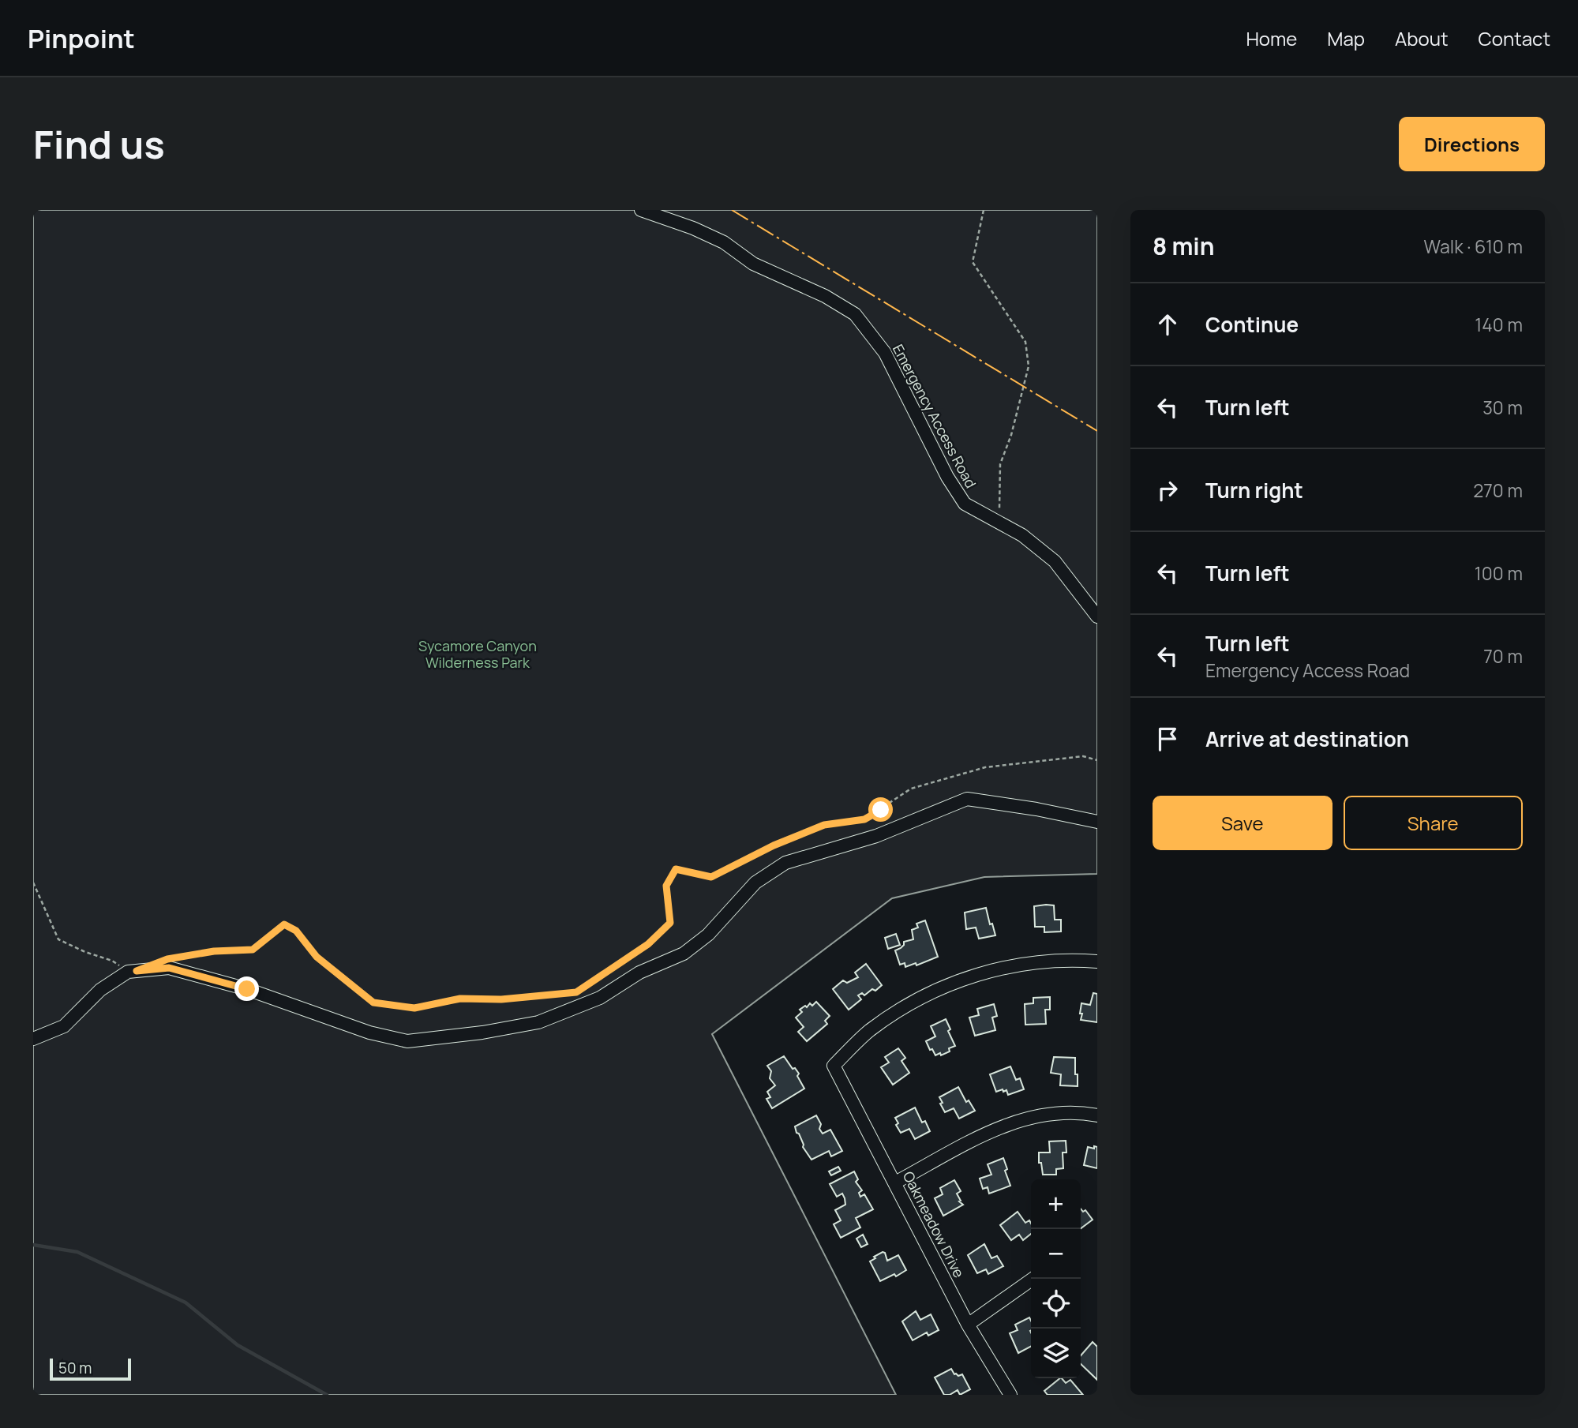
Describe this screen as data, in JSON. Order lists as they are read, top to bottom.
{
  "streets": {
    "street": ["Emergency Access Road", "Oakmeadow Drive"]
  },
  "parks": ["Sycamore Canyon Wilderness Park"],
  "scale_bar": "50 m",
  "page": {
    "header": "Pinpoint",
    "nav": [
      "Home",
      "Map",
      "About",
      "Contact"
    ],
    "buttons": [
      "Directions",
      ["Save", "Share"]
    ],
    "title": "Find us",
    "heading": ["8 min", "Walk · 610 m"],
    "list": [
      ["Continue", "140 m"],
      ["Turn left", "30 m"],
      ["Turn right", "270 m"],
      ["Turn left", "100 m"],
      ["Turn left", "Emergency Access Road", "70 m"],
      "Arrive at destination"
    ],
    "map_buttons": ["+", "−"],
    "scale": "50 m"
  }
}
